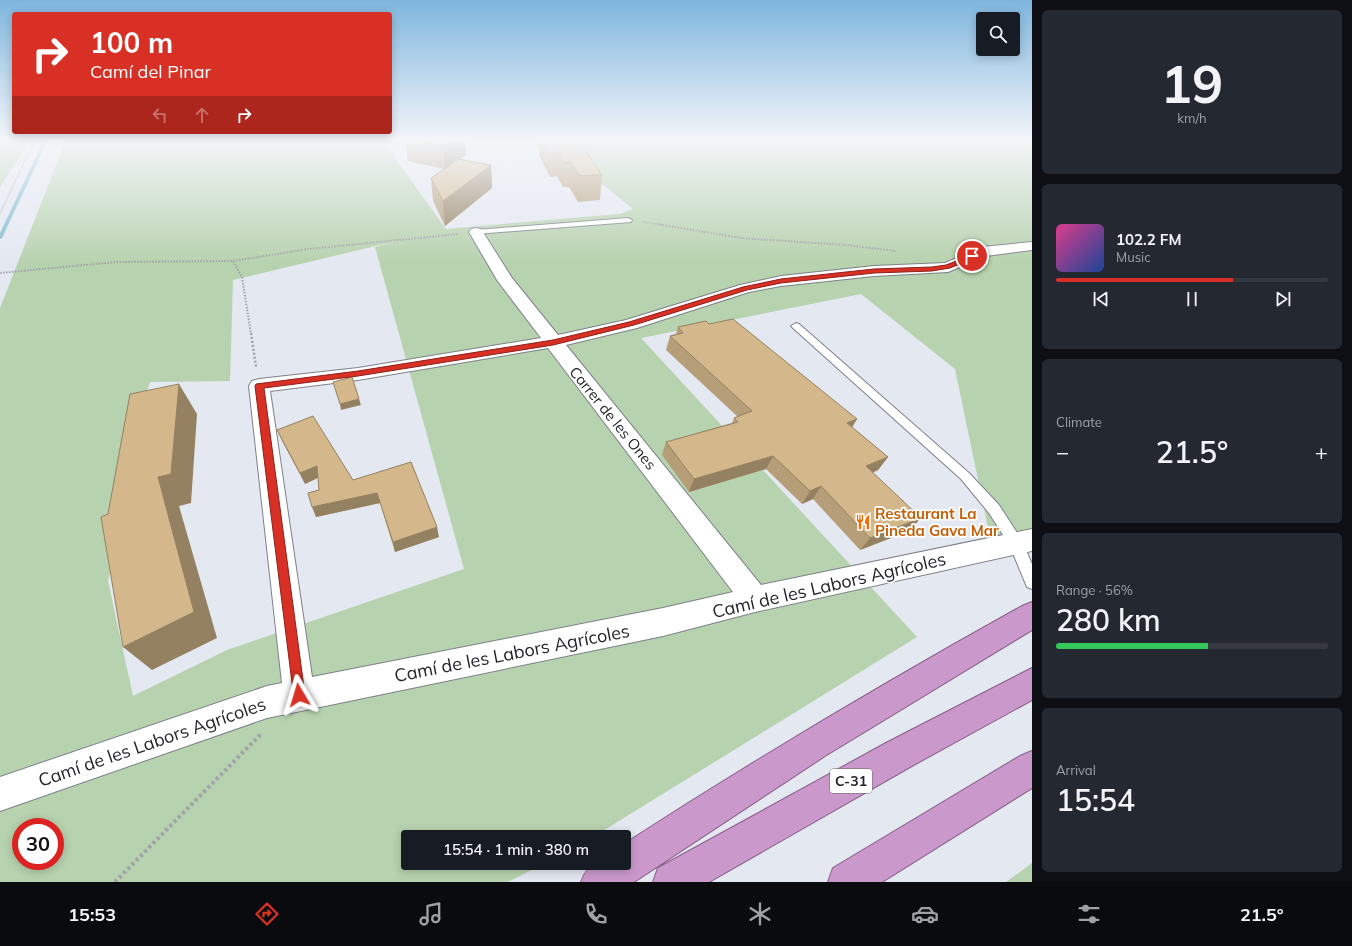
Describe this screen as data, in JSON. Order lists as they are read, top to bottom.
{
  "streets": {
    "highway": ["C-31"],
    "street": ["Carrer de les Ones", "Camí de les Labors Agrícoles"]
  },
  "crossings": [
    ["Carrer de les Ones", "Camí de les Labors Agrícoles"]
  ],
  "places": {
    "restaurant": ["Restaurant La Pineda Gava Mar"]
  },
  "page": {
    "tile": [
      ["19", "km/h"],
      "Climate",
      ["Range · 56%", "280 km"],
      ["Arrival", "15:54"]
    ],
    "turn": ["100 m", "Camí del Pinar"],
    "song": ["102.2 FM", "Music"],
    "heat": ["−", "21.5°", "+"],
    "limit": "30",
    "trip": "15:54 · 1 min · 380 m",
    "tabs": ["15:53", "21.5°"]
  }
}
